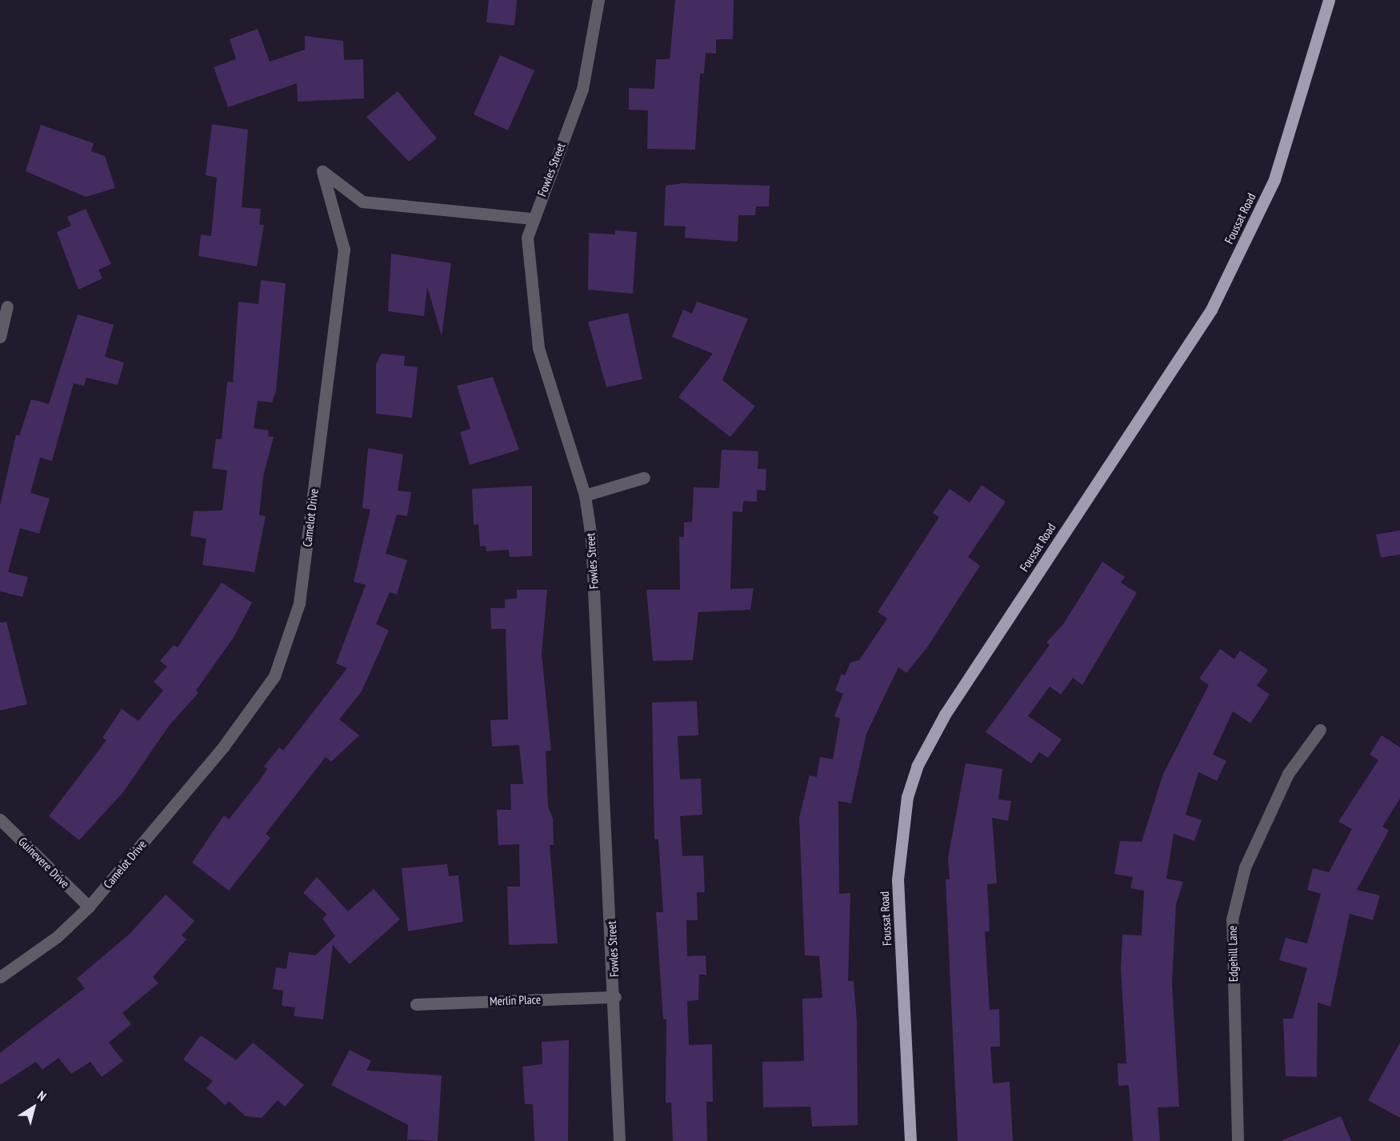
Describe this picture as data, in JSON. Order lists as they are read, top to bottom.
{
  "streets": {
    "main road": ["Foussat Road"],
    "street": [
      "Fowles Street",
      "Camelot Drive",
      "Guinevere Drive",
      "Edgehill Lane",
      "Merlin Place"
    ]
  },
  "crossings": [
    ["Fowles Street", "Camelot Drive"],
    ["Fowles Street", "Merlin Place"],
    ["Camelot Drive", "Guinevere Drive"]
  ],
  "north": "top right"
}
